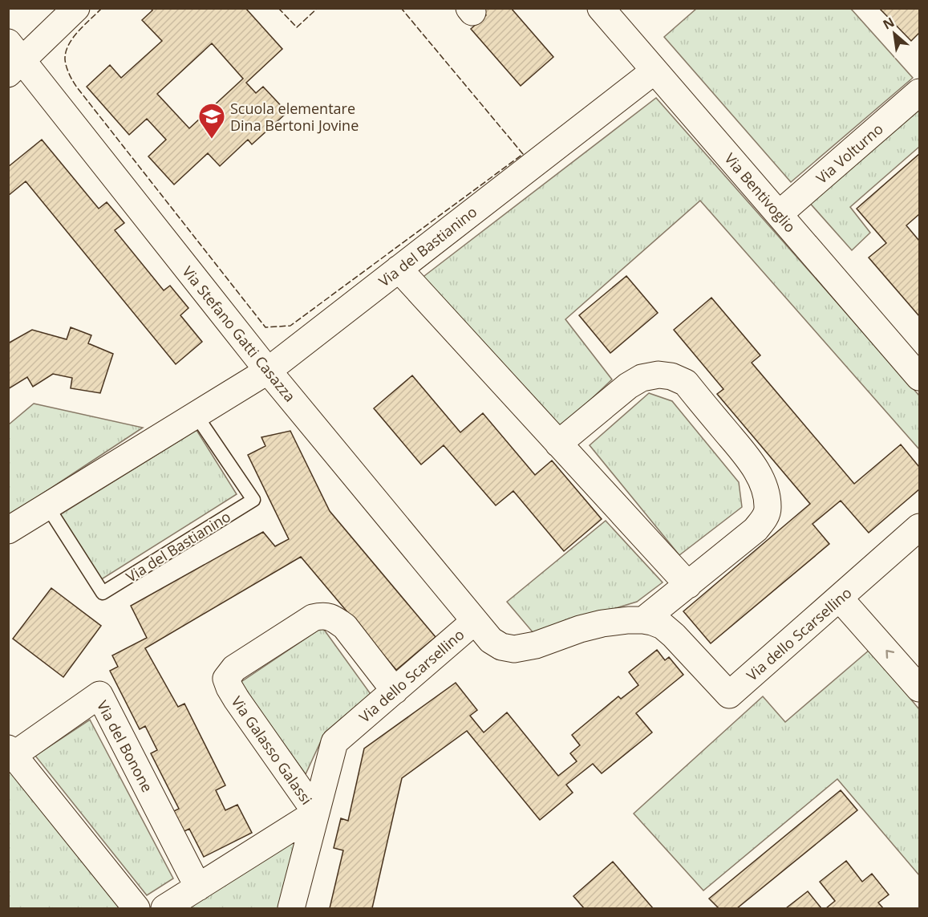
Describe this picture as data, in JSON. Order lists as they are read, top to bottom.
{
  "streets": {
    "street": [
      "Via Volturno",
      "Via Bentivoglio",
      "Via del Bastianino",
      "Via Stefano Gatti Casazza",
      "Via dello Scarsellino",
      "Via del Bonone",
      "Via Galasso Galassi"
    ]
  },
  "crossings": [
    ["Via Volturno", "Via Bentivoglio"],
    ["Via Bentivoglio", "Via del Bastianino"],
    ["Via del Bastianino", "Via Stefano Gatti Casazza"],
    ["Via Stefano Gatti Casazza", "Via dello Scarsellino"],
    ["Via dello Scarsellino", "Via Galasso Galassi"]
  ],
  "places": {
    "school or university": ["Scuola elementare Dina Bertoni Jovine"]
  },
  "north": "top left"
}
